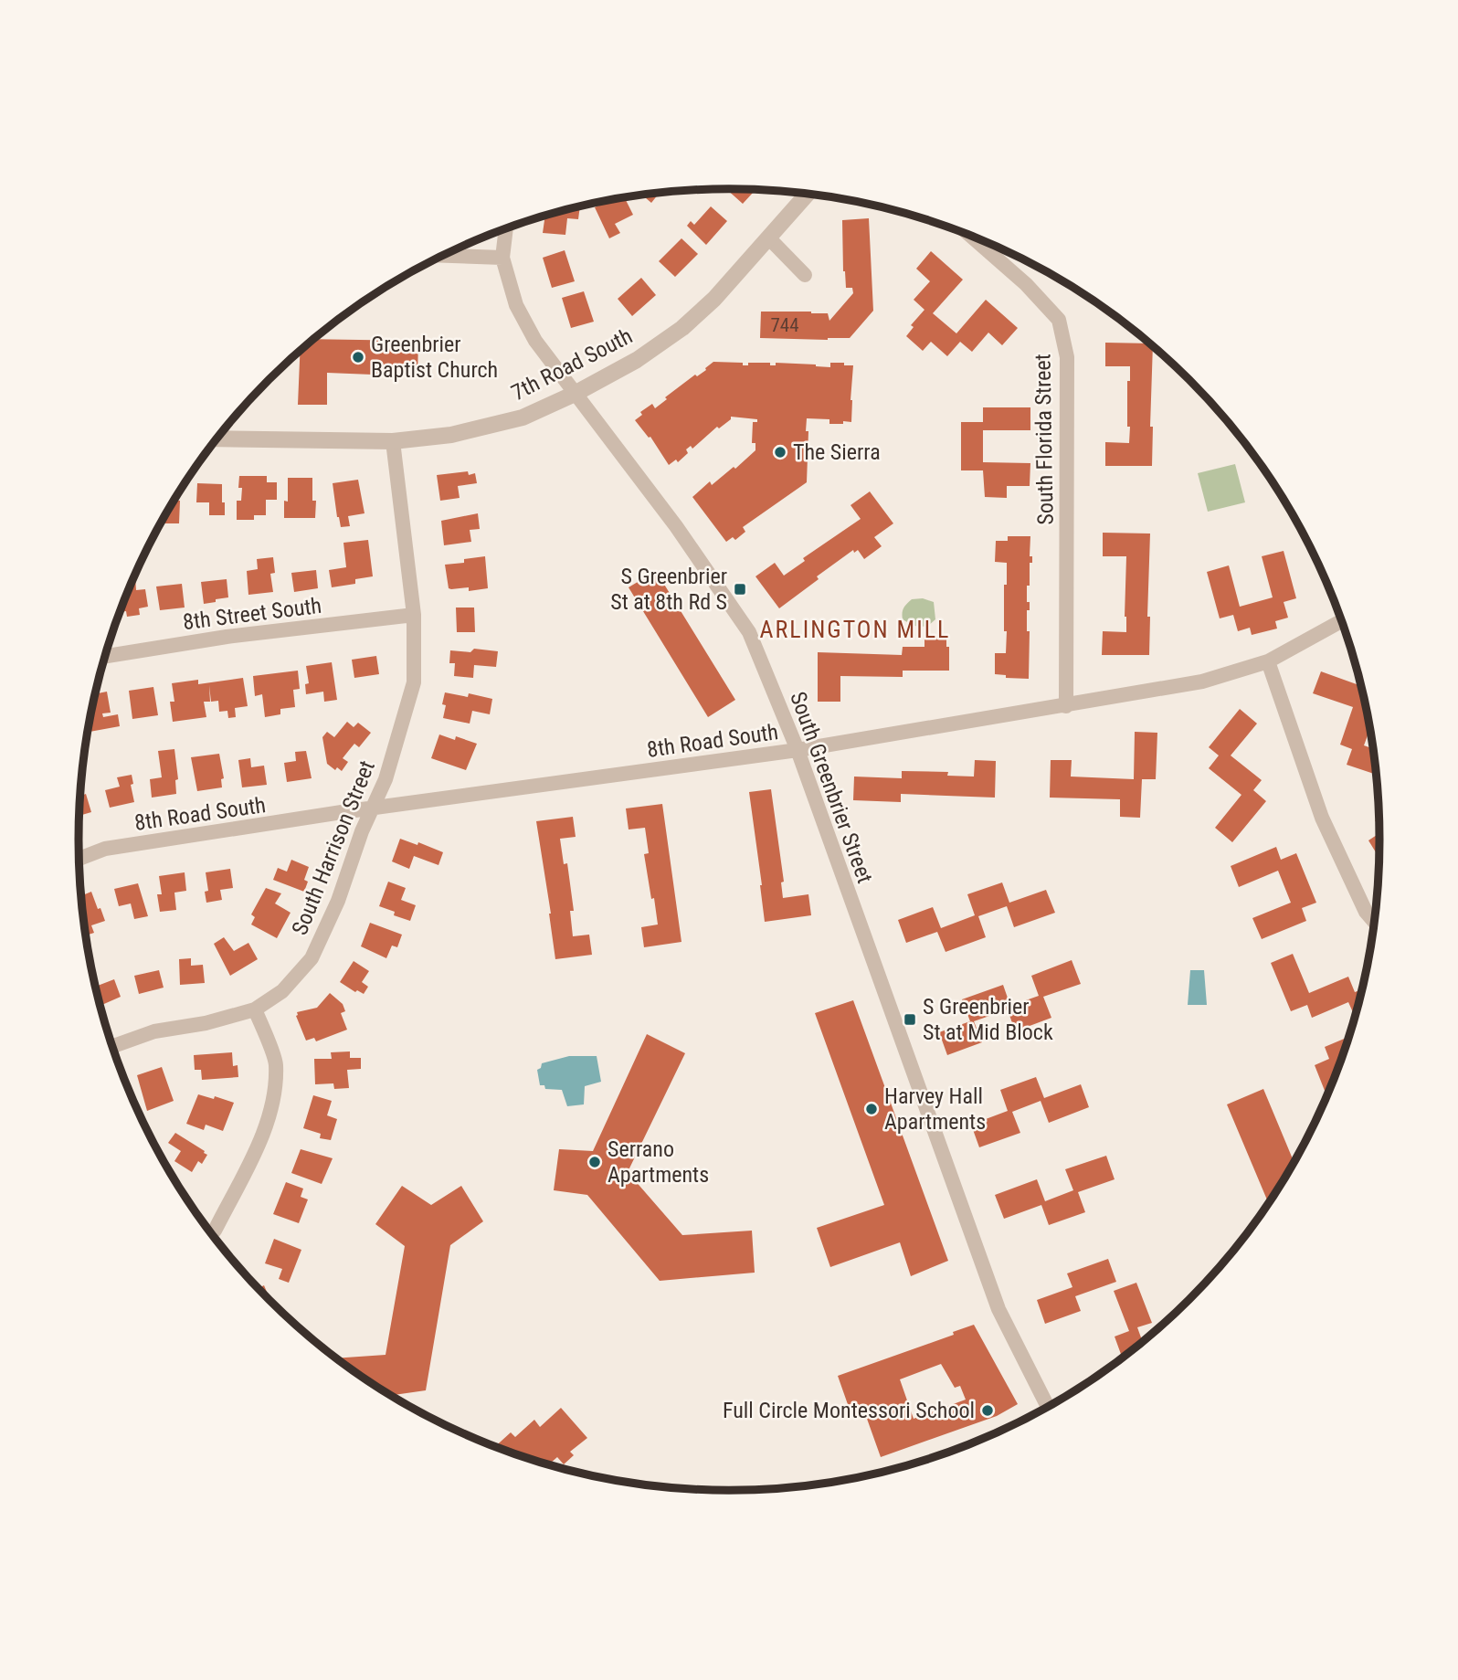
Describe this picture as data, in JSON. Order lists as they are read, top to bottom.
{
  "streets": {
    "street": [
      "7th Road South",
      "South Florida Street",
      "8th Street South",
      "8th Road South",
      "South Greenbrier Street",
      "South Harrison Street"
    ]
  },
  "crossings": [
    ["7th Road South", "South Greenbrier Street"],
    ["7th Road South", "South Harrison Street"],
    ["South Florida Street", "8th Road South"],
    ["8th Street South", "South Harrison Street"],
    ["8th Road South", "South Greenbrier Street"],
    ["8th Road South", "South Harrison Street"]
  ],
  "districts": ["ARLINGTON MILL"],
  "places": {
    "other": [
      "Greenbrier Baptist Church",
      "The Sierra",
      "Harvey Hall Apartments",
      "Serrano Apartments",
      "Full Circle Montessori School"
    ],
    "transit": ["S Greenbrier St at 8th Rd S", "S Greenbrier St at Mid Block"]
  },
  "house_numbers": ["744"]
}
